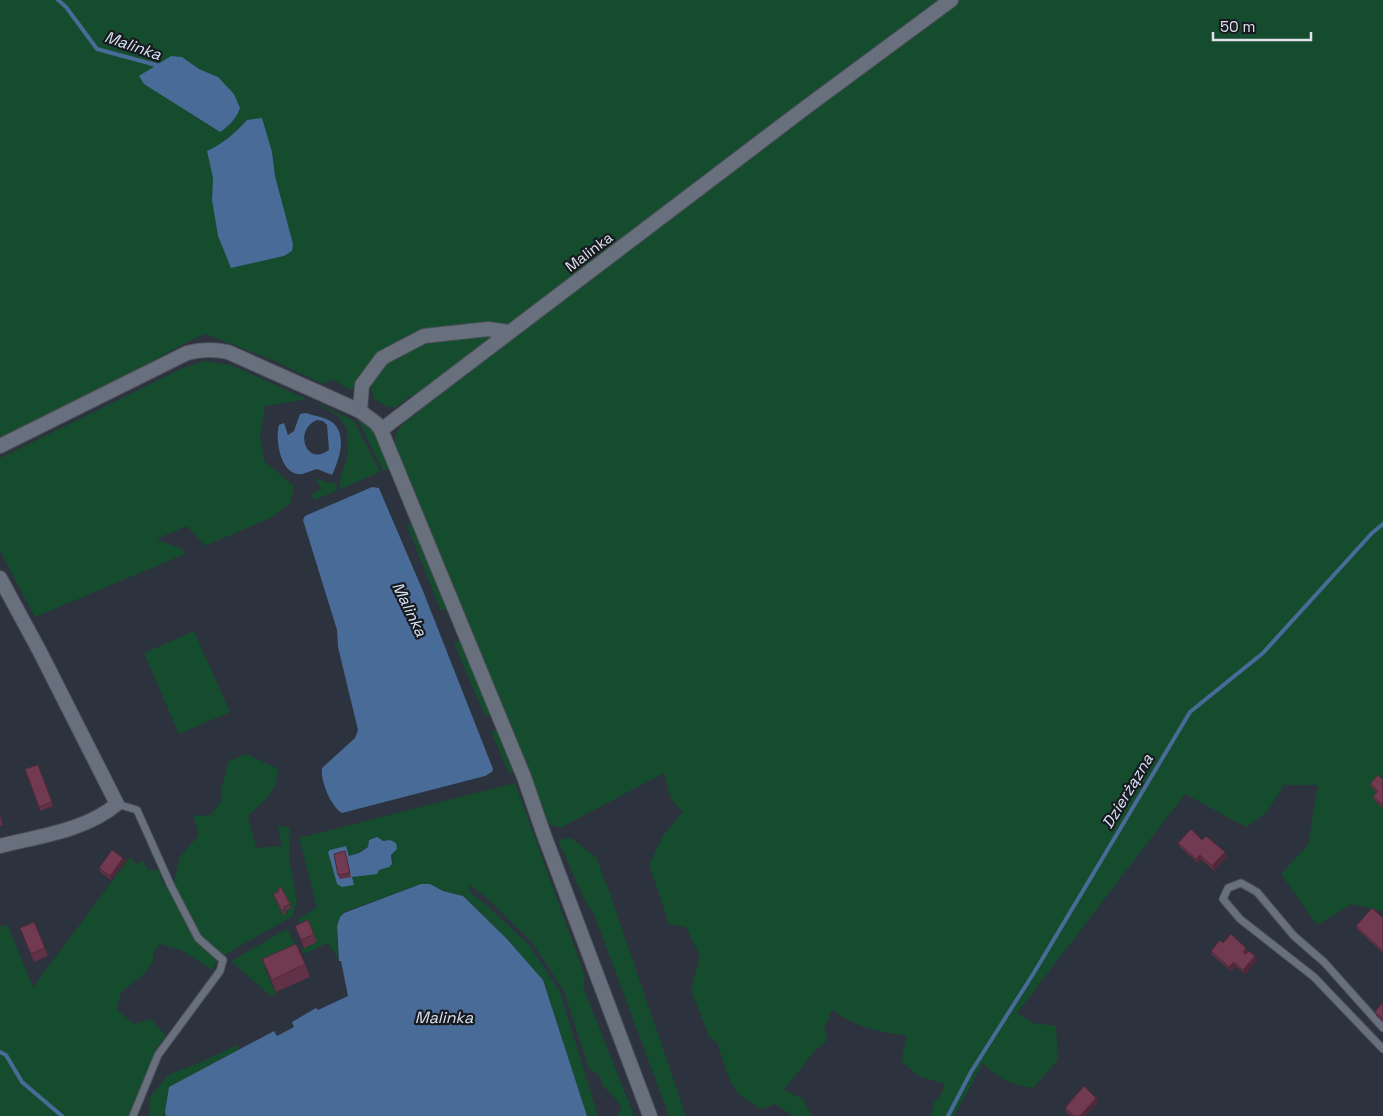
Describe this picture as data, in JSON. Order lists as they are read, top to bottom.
{
  "streets": {
    "street": ["Malinka"]
  },
  "water": ["Malinka", "Dzierżązna"],
  "scale_bar": "50 m"
}
